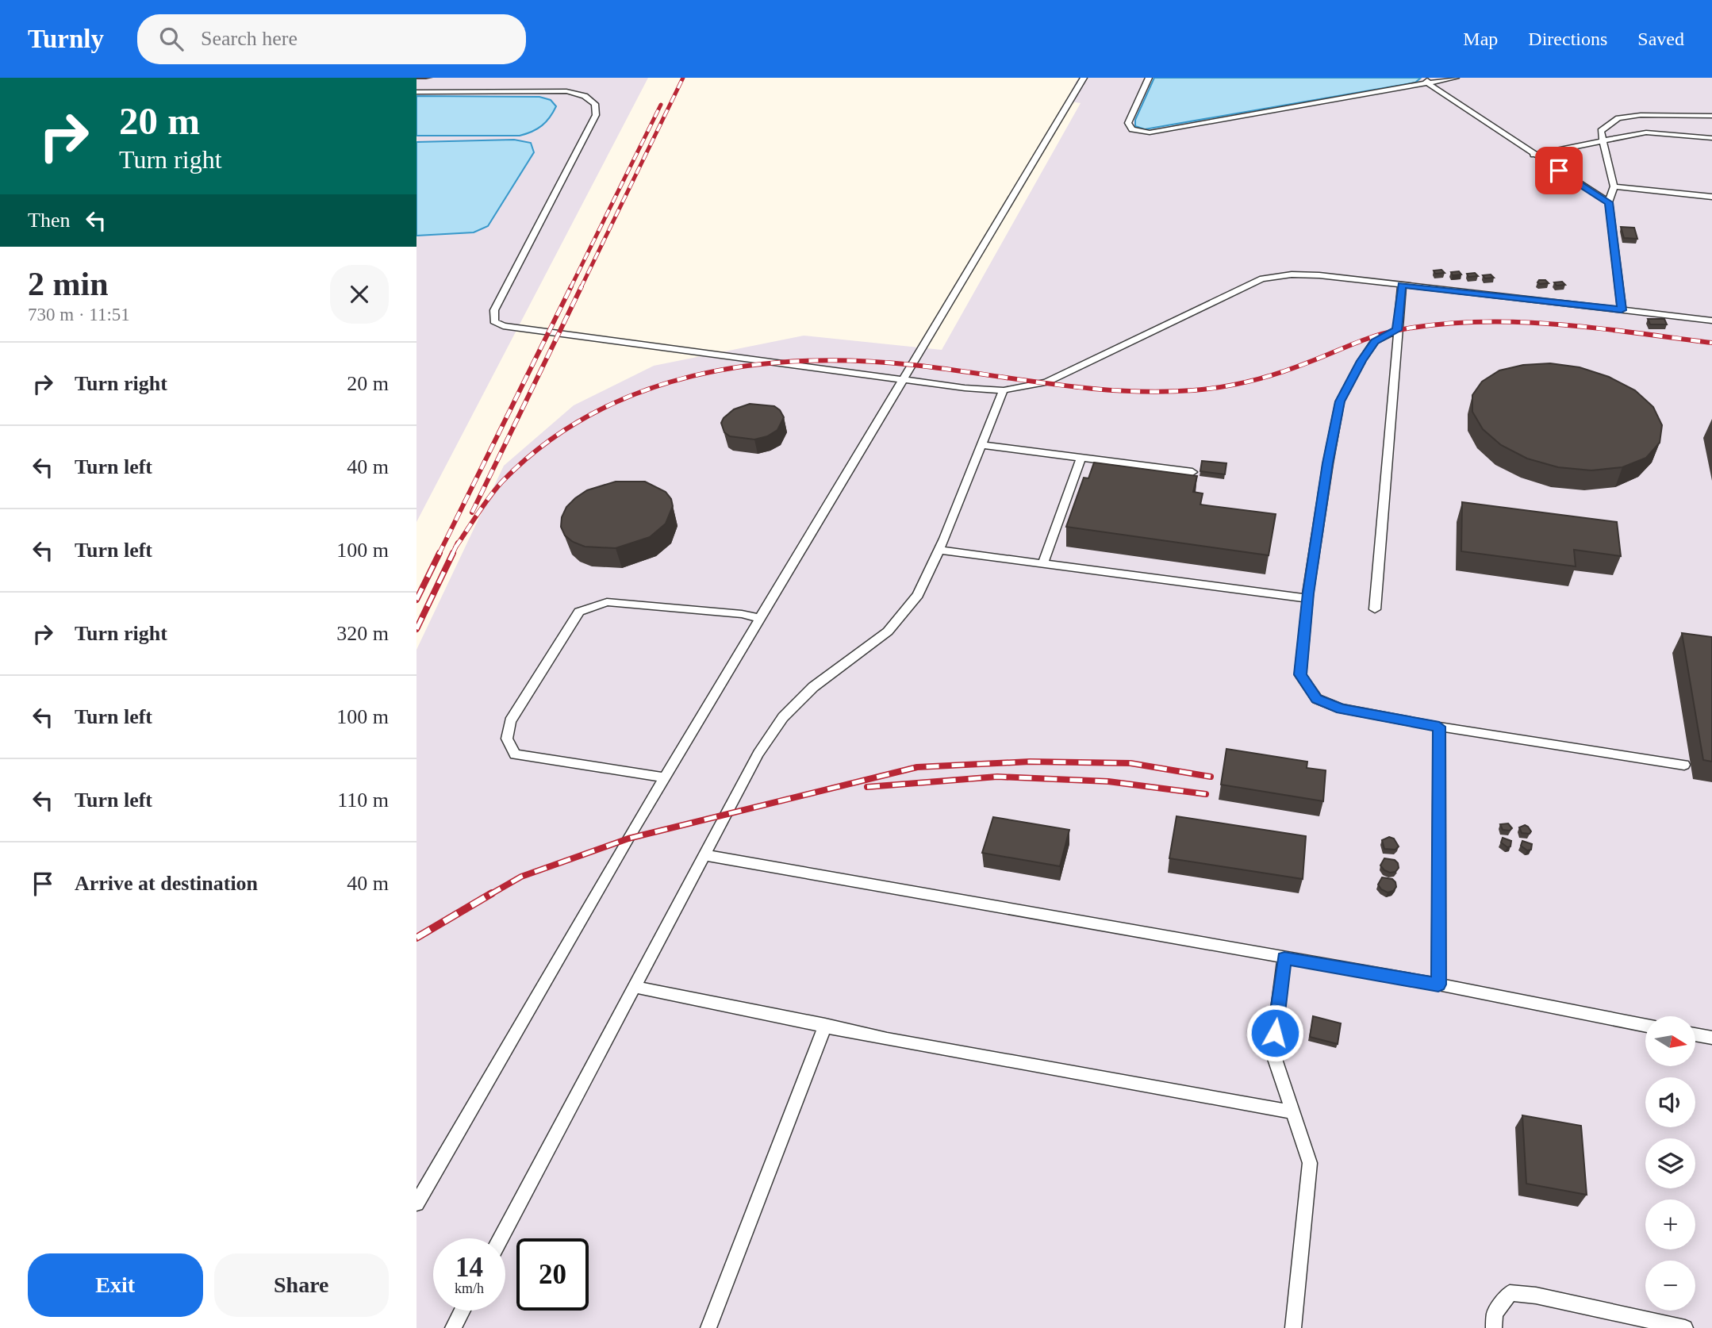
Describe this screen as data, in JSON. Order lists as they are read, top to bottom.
{
  "north": "right",
  "page": {
    "header": "Turnly",
    "search": "Search here",
    "nav": ["Map", "Directions", "Saved"],
    "turn": ["20 m", "Turn right"],
    "then": "Then",
    "heading": ["2 min", "730 m · 11:51"],
    "list": [
      {
        "name": "Turn right",
        "value": "20 m"
      },
      {
        "name": "Turn left",
        "value": "40 m"
      },
      {
        "name": "Turn left",
        "value": "100 m"
      },
      {
        "name": "Turn right",
        "value": "320 m"
      },
      {
        "name": "Turn left",
        "value": "100 m"
      },
      {
        "name": "Turn left",
        "value": "110 m"
      },
      {
        "name": "Arrive at destination",
        "value": "40 m"
      }
    ],
    "map_buttons": ["+", "−"],
    "speed": "14 km/h",
    "limit": "20",
    "buttons": ["Exit", "Share"]
  }
}
